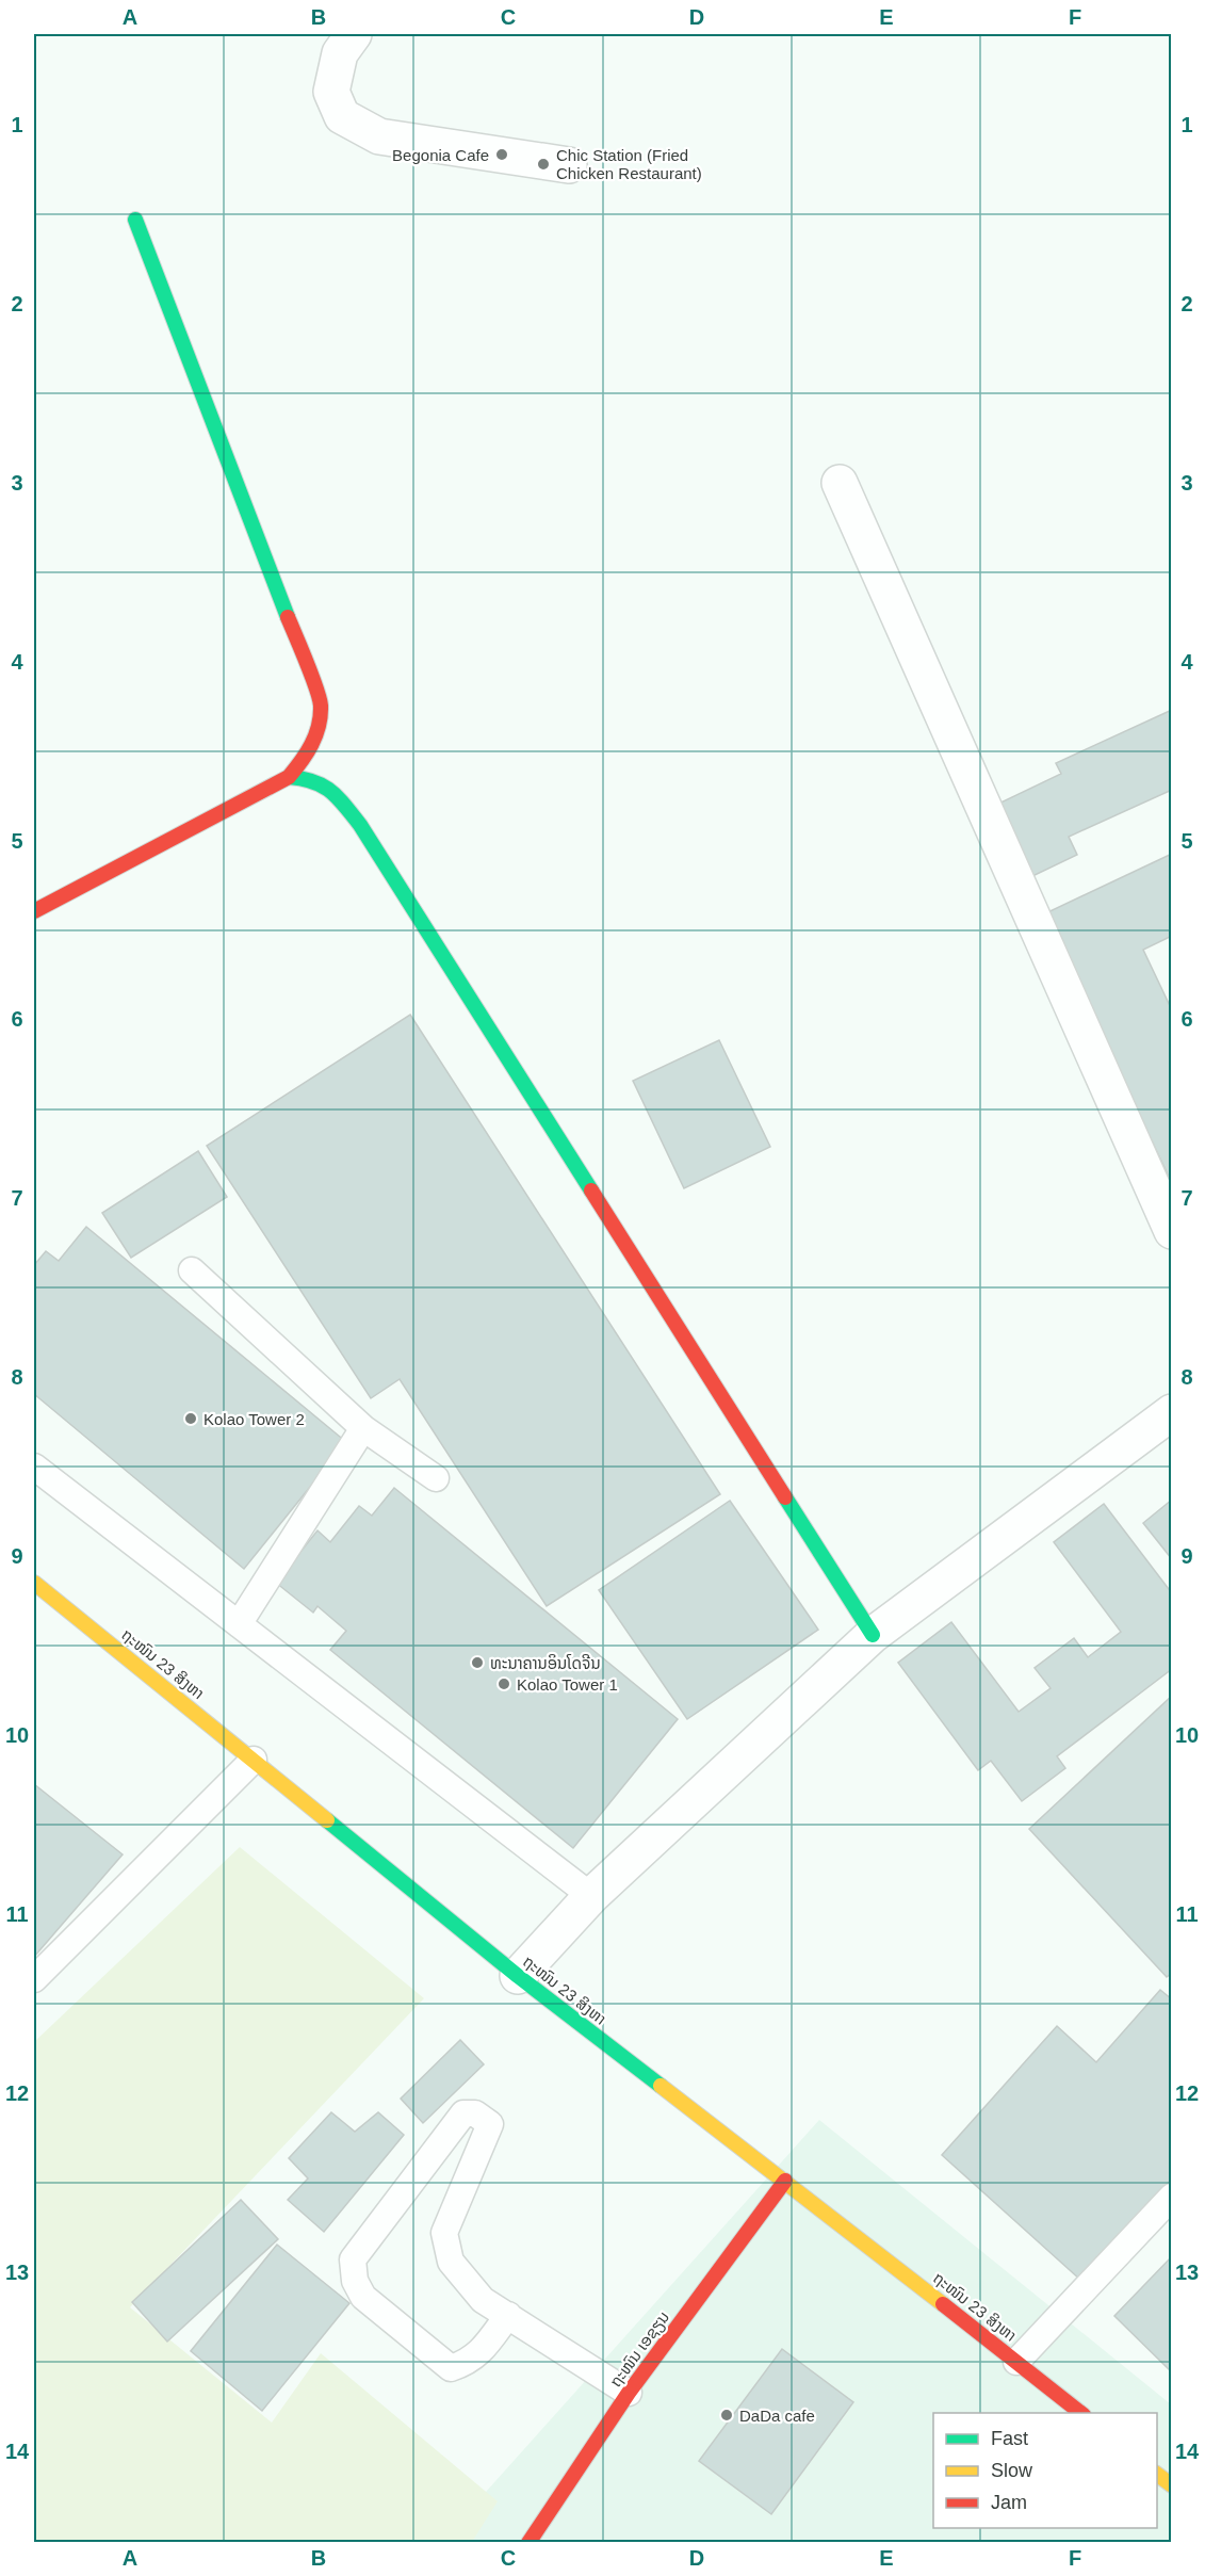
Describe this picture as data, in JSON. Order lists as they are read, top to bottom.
{
  "streets": {
    "street": ["ຖະໜົນ 23 ສິງຫາ", "ຖະໜົນ ເອຊຽນ"]
  },
  "crossings": [
    ["ຖະໜົນ 23 ສິງຫາ", "ຖະໜົນ ເອຊຽນ"]
  ],
  "places": [
    "Begonia Cafe",
    "Chic Station (Fried Chicken Restaurant)",
    "Kolao Tower 2",
    "ທະນາຄານອິນໂດຈີນ",
    "Kolao Tower 1",
    "DaDa cafe"
  ],
  "legend": ["Fast", "Slow", "Jam"],
  "grid": {
    "columns": [
      "A",
      "B",
      "C",
      "D",
      "E",
      "F"
    ],
    "rows": [
      "1",
      "2",
      "3",
      "4",
      "5",
      "6",
      "7",
      "8",
      "9",
      "10",
      "11",
      "12",
      "13",
      "14"
    ]
  }
}
